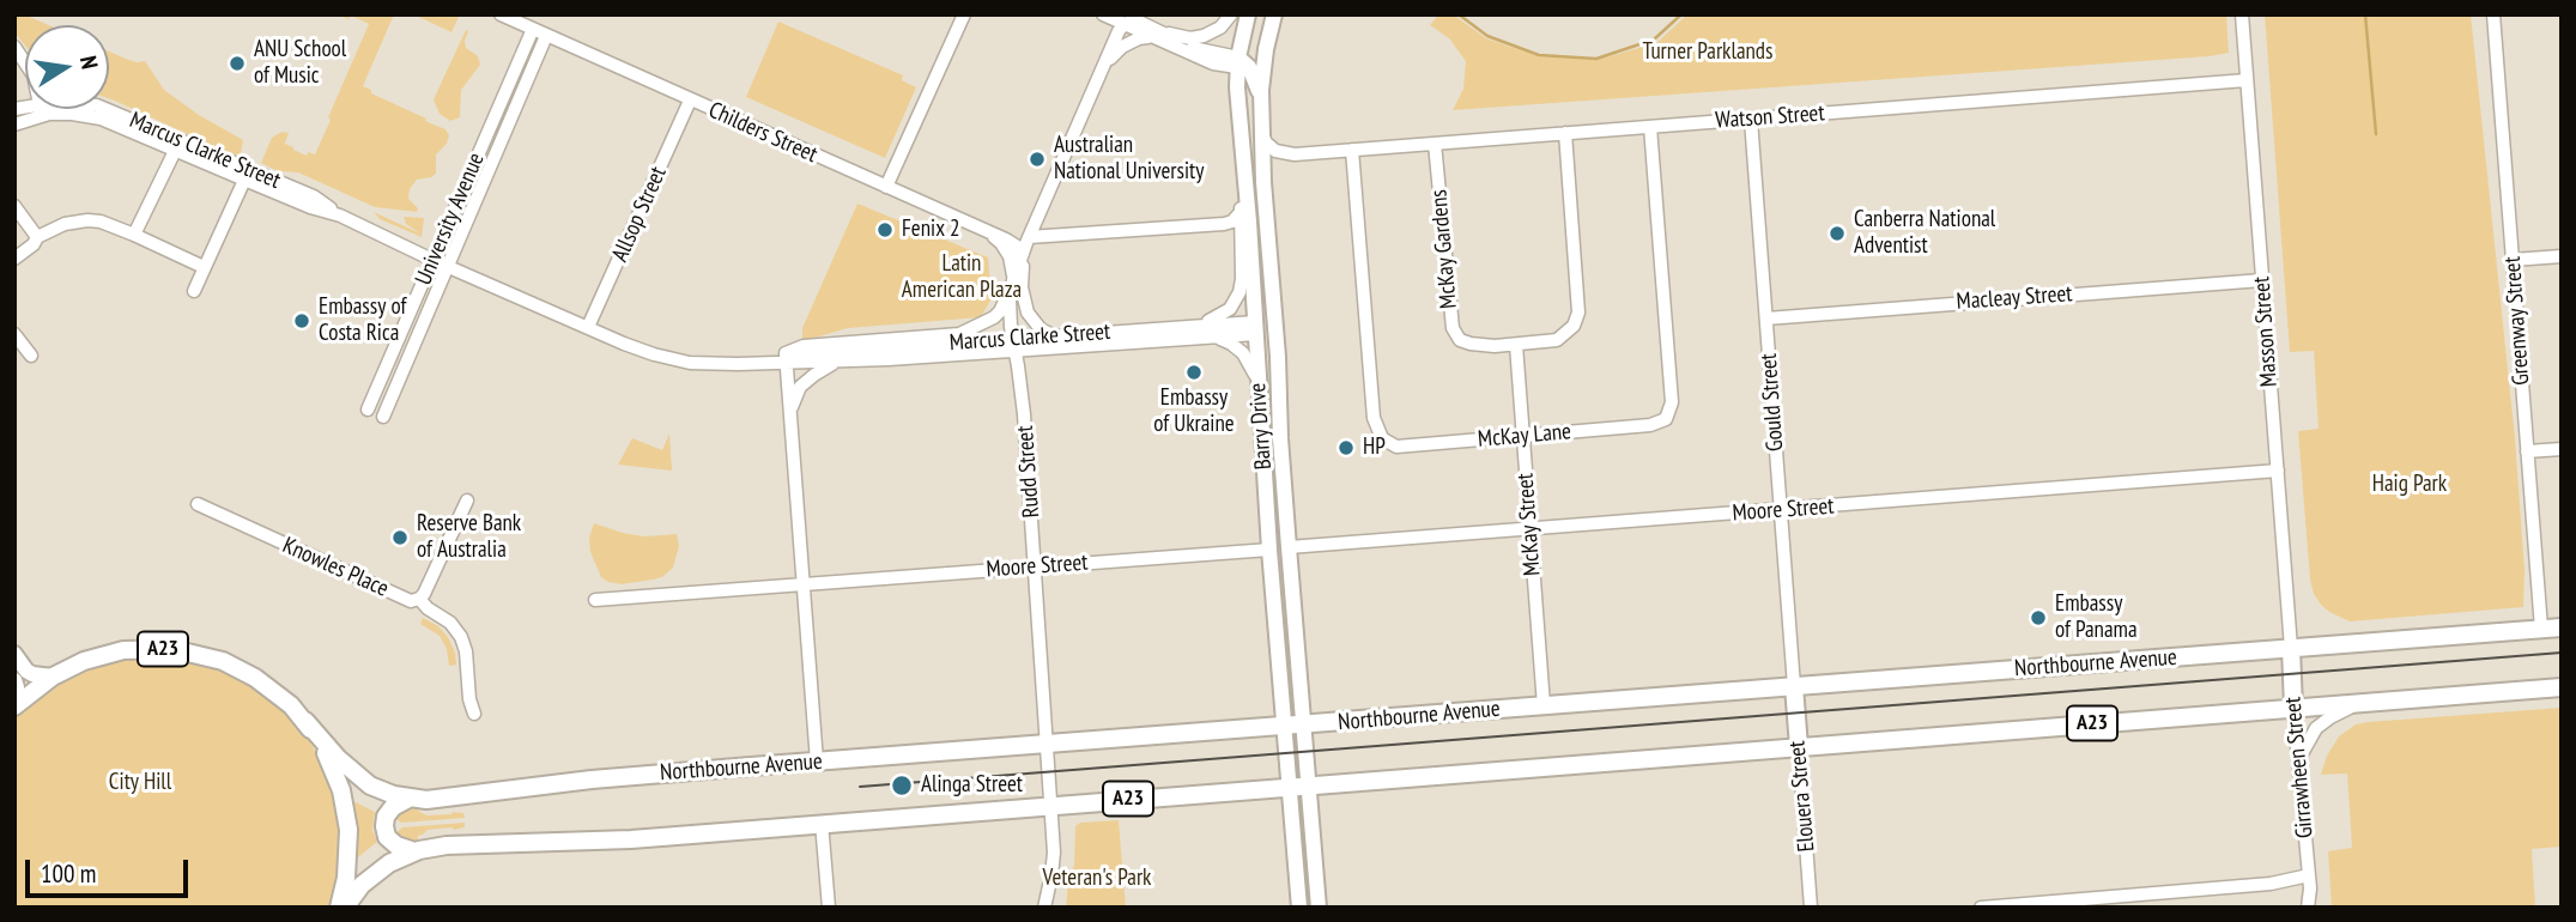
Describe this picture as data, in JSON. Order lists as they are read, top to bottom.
{
  "streets": {
    "highway": [
      "A23",
      "Northbourne Avenue",
      "Girrawheen Street",
      "Elouera Street"
    ],
    "main road": ["Marcus Clarke Street", "Barry Drive"],
    "street": [
      "Watson Street",
      "Childers Street",
      "Allsop Street",
      "University Avenue",
      "McKay Gardens",
      "Macleay Street",
      "Greenway Street",
      "Masson Street",
      "Gould Street",
      "McKay Lane",
      "Rudd Street",
      "Moore Street",
      "McKay Street",
      "Knowles Place"
    ]
  },
  "crossings": [
    ["Watson Street", "McKay Gardens"],
    ["Watson Street", "Masson Street"],
    ["Watson Street", "Gould Street"],
    ["Watson Street", "McKay Lane"],
    ["Childers Street", "Allsop Street"],
    ["Childers Street", "University Avenue"],
    ["Marcus Clarke Street", "Allsop Street"],
    ["Marcus Clarke Street", "University Avenue"],
    ["Marcus Clarke Street", "Barry Drive"],
    ["Marcus Clarke Street", "Rudd Street"],
    ["McKay Gardens", "McKay Street"],
    ["Macleay Street", "Masson Street"],
    ["Macleay Street", "Gould Street"],
    ["Greenway Street", "Northbourne Avenue"],
    ["Masson Street", "Moore Street"],
    ["Masson Street", "Northbourne Avenue"],
    ["Masson Street", "Girrawheen Street"],
    ["Gould Street", "Moore Street"],
    ["Gould Street", "Northbourne Avenue"],
    ["Gould Street", "Elouera Street"],
    ["Barry Drive", "Moore Street"],
    ["Barry Drive", "A23"],
    ["Barry Drive", "Northbourne Avenue"],
    ["McKay Lane", "McKay Street"],
    ["Rudd Street", "Moore Street"],
    ["Rudd Street", "A23"],
    ["Rudd Street", "Northbourne Avenue"],
    ["Moore Street", "McKay Street"],
    ["McKay Street", "Northbourne Avenue"],
    ["A23", "Northbourne Avenue"],
    ["A23", "Girrawheen Street"],
    ["A23", "Elouera Street"],
    ["Northbourne Avenue", "Girrawheen Street"],
    ["Northbourne Avenue", "Elouera Street"]
  ],
  "parks": [
    "Turner Parklands",
    "Latin American Plaza",
    "Haig Park",
    "City Hill",
    "Veteran's Park"
  ],
  "places": [
    "ANU School of Music",
    "Australian National University",
    "Fenix 2",
    "Canberra National Adventist",
    "Embassy of Costa Rica",
    "Embassy of Ukraine",
    "HP",
    "Reserve Bank of Australia",
    "Embassy of Panama",
    "Alinga Street"
  ],
  "scale_bar": "100 m",
  "north": "right"
}
